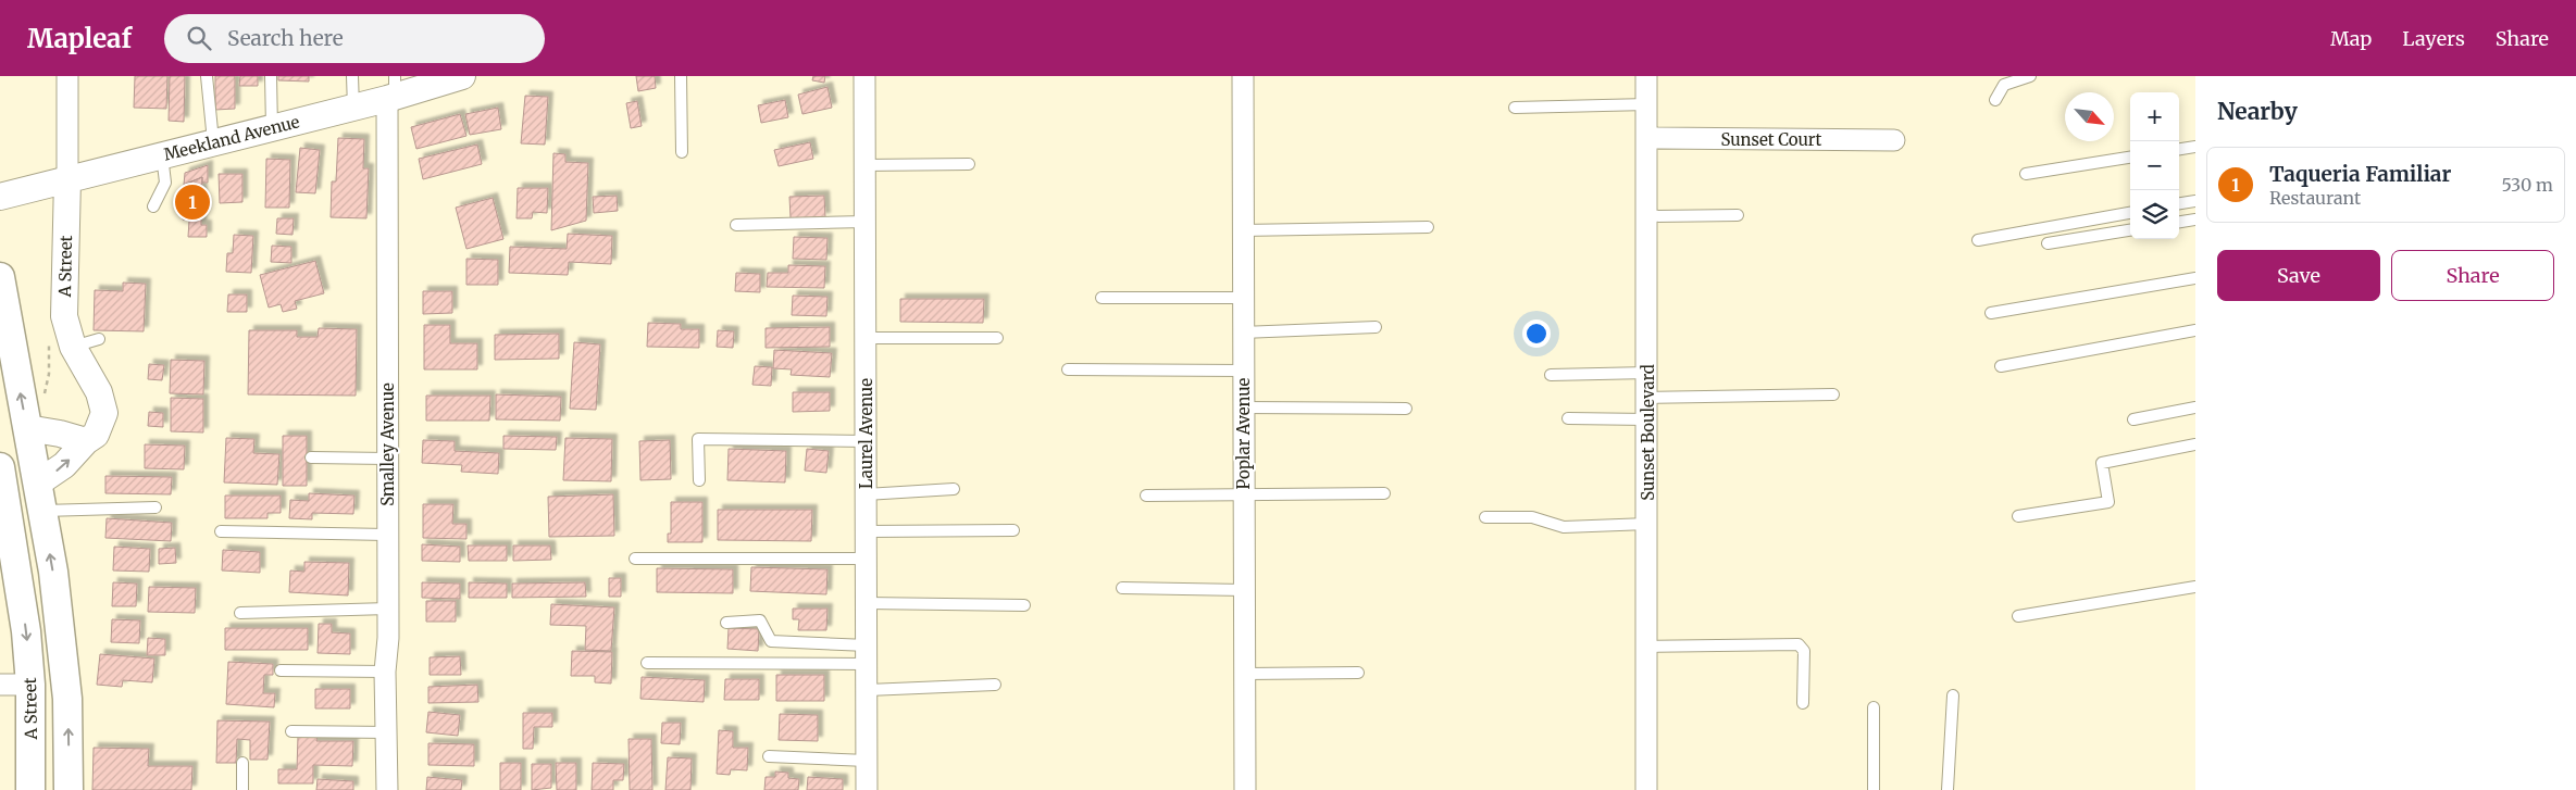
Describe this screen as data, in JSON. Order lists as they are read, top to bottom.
{
  "streets": {
    "main road": ["A Street"],
    "street": [
      "Meekland Avenue",
      "Sunset Court",
      "Sunset Boulevard",
      "Laurel Avenue",
      "Poplar Avenue",
      "Smalley Avenue"
    ]
  },
  "crossings": [
    ["Meekland Avenue", "A Street"],
    ["Meekland Avenue", "Smalley Avenue"],
    ["Sunset Court", "Sunset Boulevard"]
  ],
  "north": "bottom right",
  "page": {
    "header": "Mapleaf",
    "search": "Search here",
    "nav": ["Map", "Layers", "Share"],
    "heading": "Nearby",
    "map_buttons": ["+", "−"],
    "list": [
      {
        "mark": "1",
        "name": "Taqueria Familiar",
        "note": "Restaurant",
        "value": "530 m"
      }
    ],
    "pins": "1",
    "buttons": ["Save", "Share"]
  }
}
